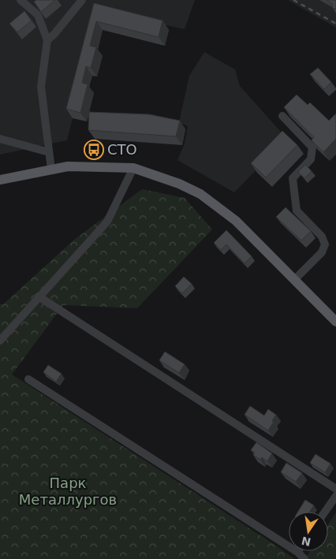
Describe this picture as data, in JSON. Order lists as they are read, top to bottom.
{
  "parks": ["Парк Металлургов"],
  "places": {
    "bus stop": ["СТО"]
  },
  "north": "bottom"
}
